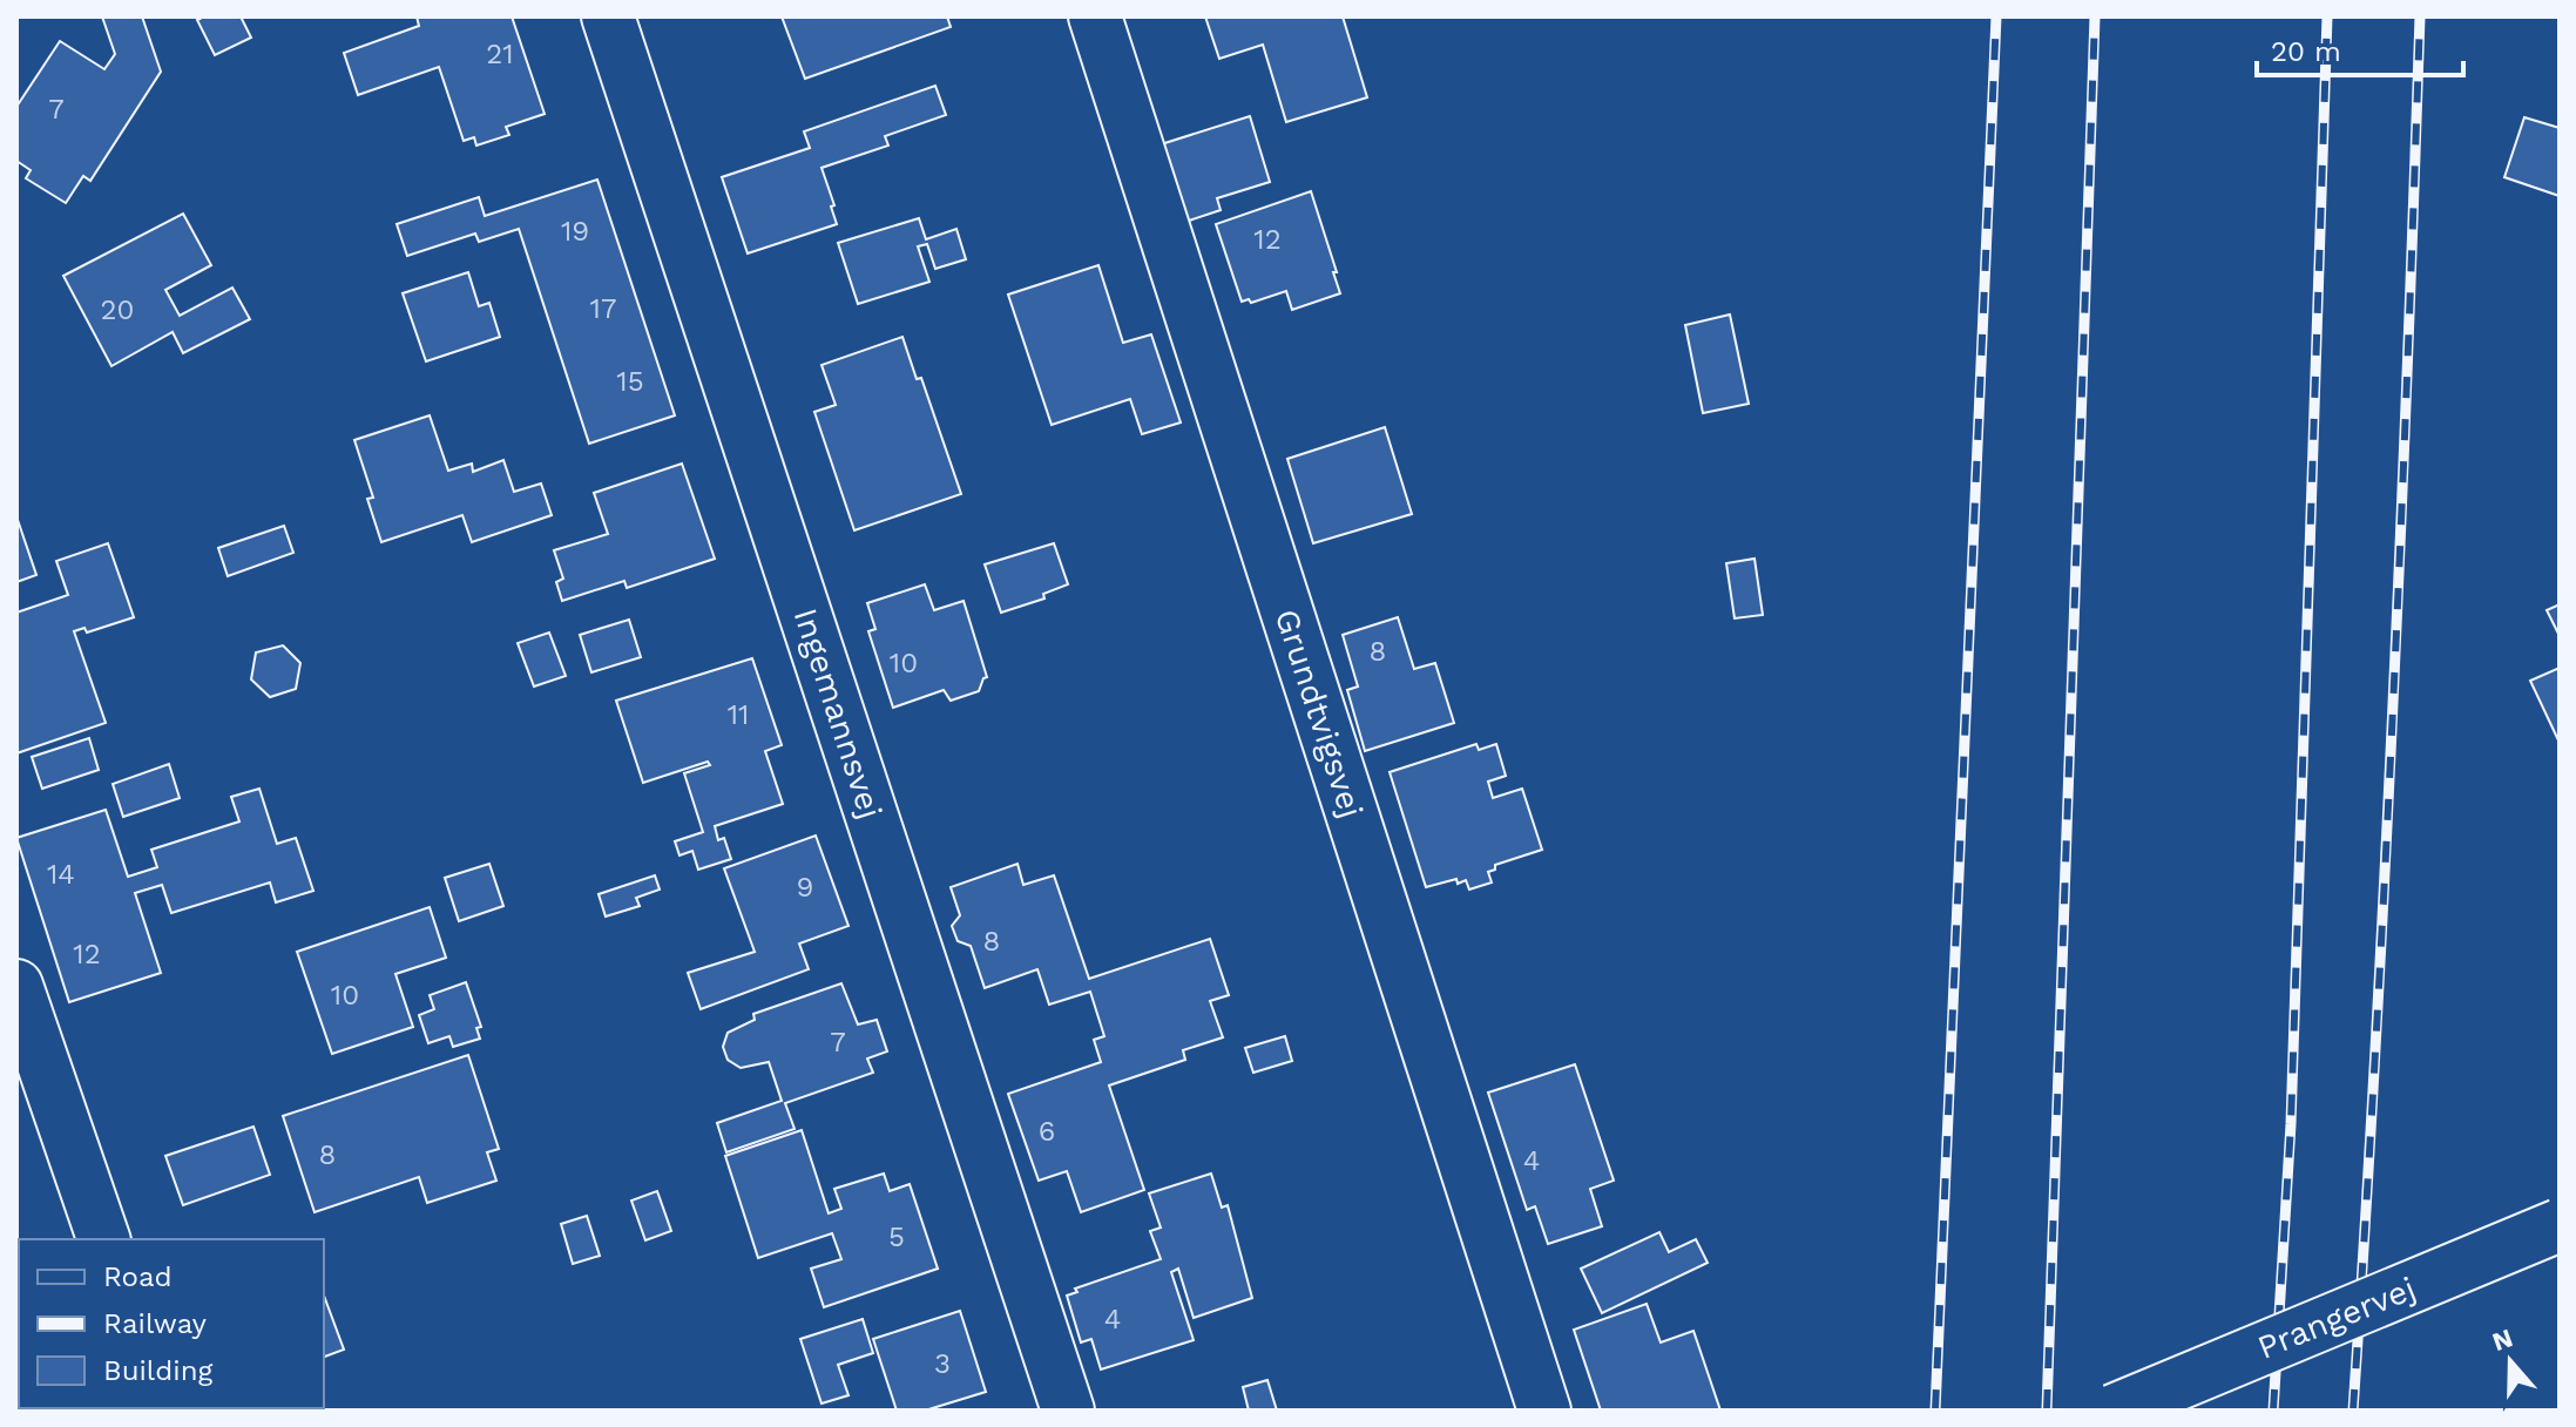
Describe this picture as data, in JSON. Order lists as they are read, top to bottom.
{
  "streets": {
    "street": ["Ingemannsvej", "Grundtvigsvej", "Prangervej"]
  },
  "house_numbers": [
    "21",
    "7",
    "19",
    "12",
    "17",
    "20",
    "15",
    "8",
    "10",
    "11",
    "14",
    "9",
    "8",
    "12",
    "10",
    "7",
    "6",
    "8",
    "4",
    "5",
    "4",
    "3"
  ],
  "legend": ["Road", "Railway", "Building"],
  "scale_bar": "20 m",
  "north": "top"
}
